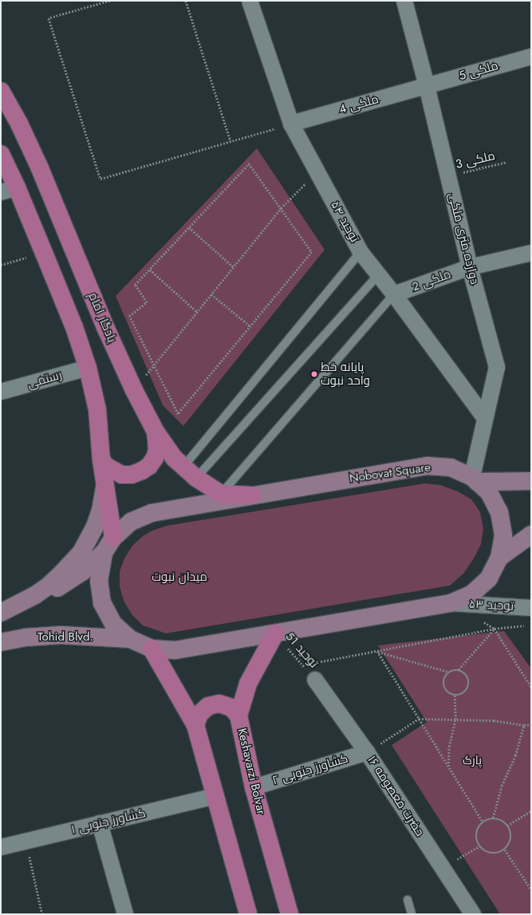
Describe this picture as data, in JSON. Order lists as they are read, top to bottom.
{
  "streets": {
    "main road": [
      "یادگار امام",
      "Nobovat Square",
      "Tohid Blvd.",
      "Keshavarzi Bolvar"
    ],
    "street": [
      "ملکی 5",
      "ملکی 4",
      "توحید ۵۴",
      "دوازده متری ملکی",
      "ملکی 2",
      "رستمی",
      "توحید ۵۳",
      "کشاورز جنوبی ۲",
      "حضرت معصومه ۱۶",
      "کشاورز جنوبی ۱"
    ],
    "path": ["ملکی 3", "توحید 51"]
  },
  "crossings": [
    ["ملکی 5", "ملکی 4"],
    ["ملکی 5", "دوازده متری ملکی"],
    ["ملکی 4", "توحید ۵۴"],
    ["ملکی 4", "دوازده متری ملکی"],
    ["ملکی 3", "دوازده متری ملکی"],
    ["توحید ۵۴", "دوازده متری ملکی"],
    ["توحید ۵۴", "ملکی 2"],
    ["دوازده متری ملکی", "ملکی 2"],
    ["دوازده متری ملکی", "Nobovat Square"],
    ["یادگار امام", "Nobovat Square"],
    ["Nobovat Square", "توحید ۵۳"],
    ["Nobovat Square", "Tohid Blvd."],
    ["Nobovat Square", "توحید 51"],
    ["Nobovat Square", "Keshavarzi Bolvar"],
    ["توحید 51", "Keshavarzi Bolvar"],
    ["توحید 51", "حضرت معصومه ۱۶"],
    ["کشاورز جنوبی ۲", "Keshavarzi Bolvar"],
    ["کشاورز جنوبی ۲", "حضرت معصومه ۱۶"]
  ],
  "parks": ["میدان نبوت", "پارک"],
  "places": ["پایانه خط واحد نبوت"]
}
